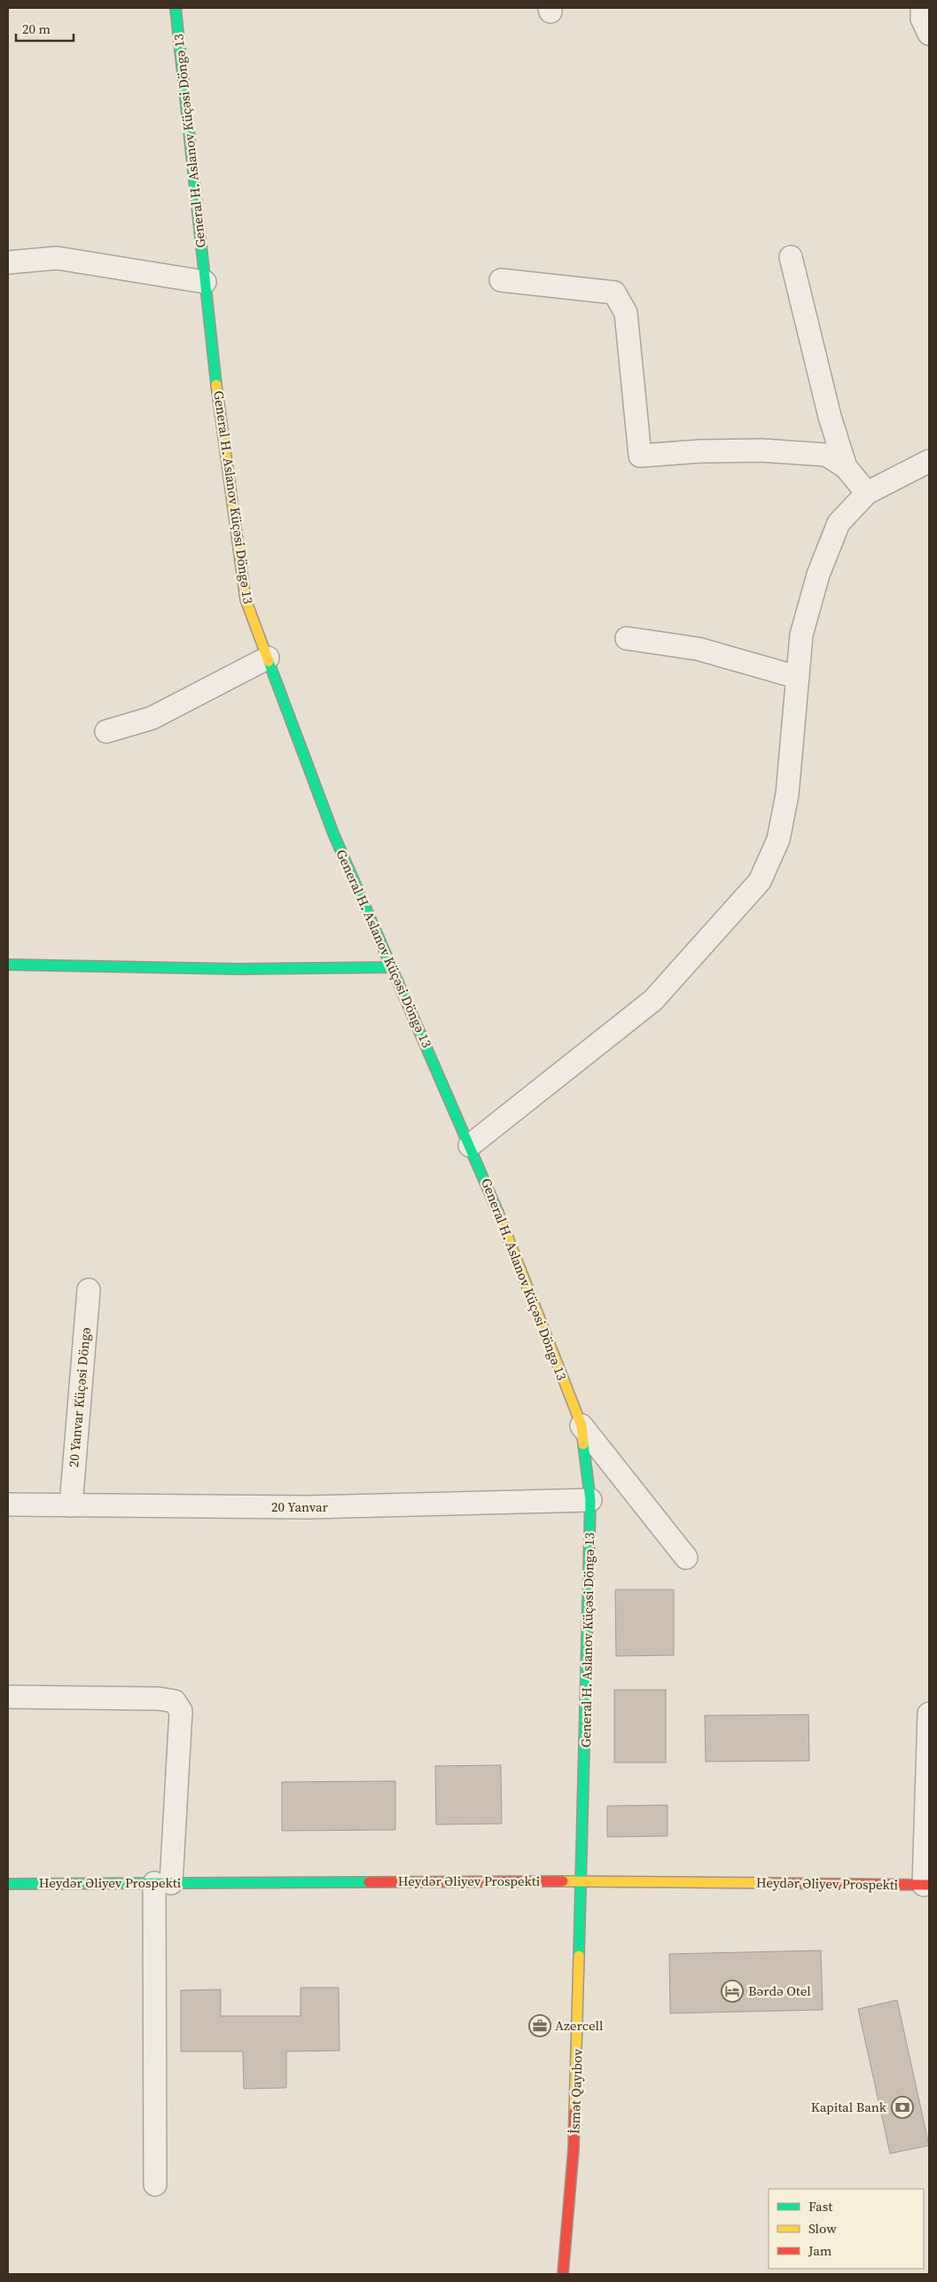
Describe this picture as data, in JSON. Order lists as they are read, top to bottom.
{
  "streets": {
    "main road": ["General H. Aslanov Küçəsi Döngə 13", "Heydər Əliyev Prospekti", "İsmət Qayıbov"],
    "street": ["20 Yanvar Küçəsi Döngə", "20 Yanvar"]
  },
  "crossings": [
    ["General H. Aslanov Küçəsi Döngə 13", "20 Yanvar"],
    ["General H. Aslanov Küçəsi Döngə 13", "Heydər Əliyev Prospekti"],
    ["General H. Aslanov Küçəsi Döngə 13", "İsmət Qayıbov"],
    ["20 Yanvar Küçəsi Döngə", "20 Yanvar"],
    ["Heydər Əliyev Prospekti", "İsmət Qayıbov"]
  ],
  "places": {
    "hotel": ["Bərdə Otel"],
    "office": ["Azercell"],
    "bank": ["Kapital Bank"]
  },
  "legend": ["Fast", "Slow", "Jam"],
  "scale_bar": "20 m"
}
